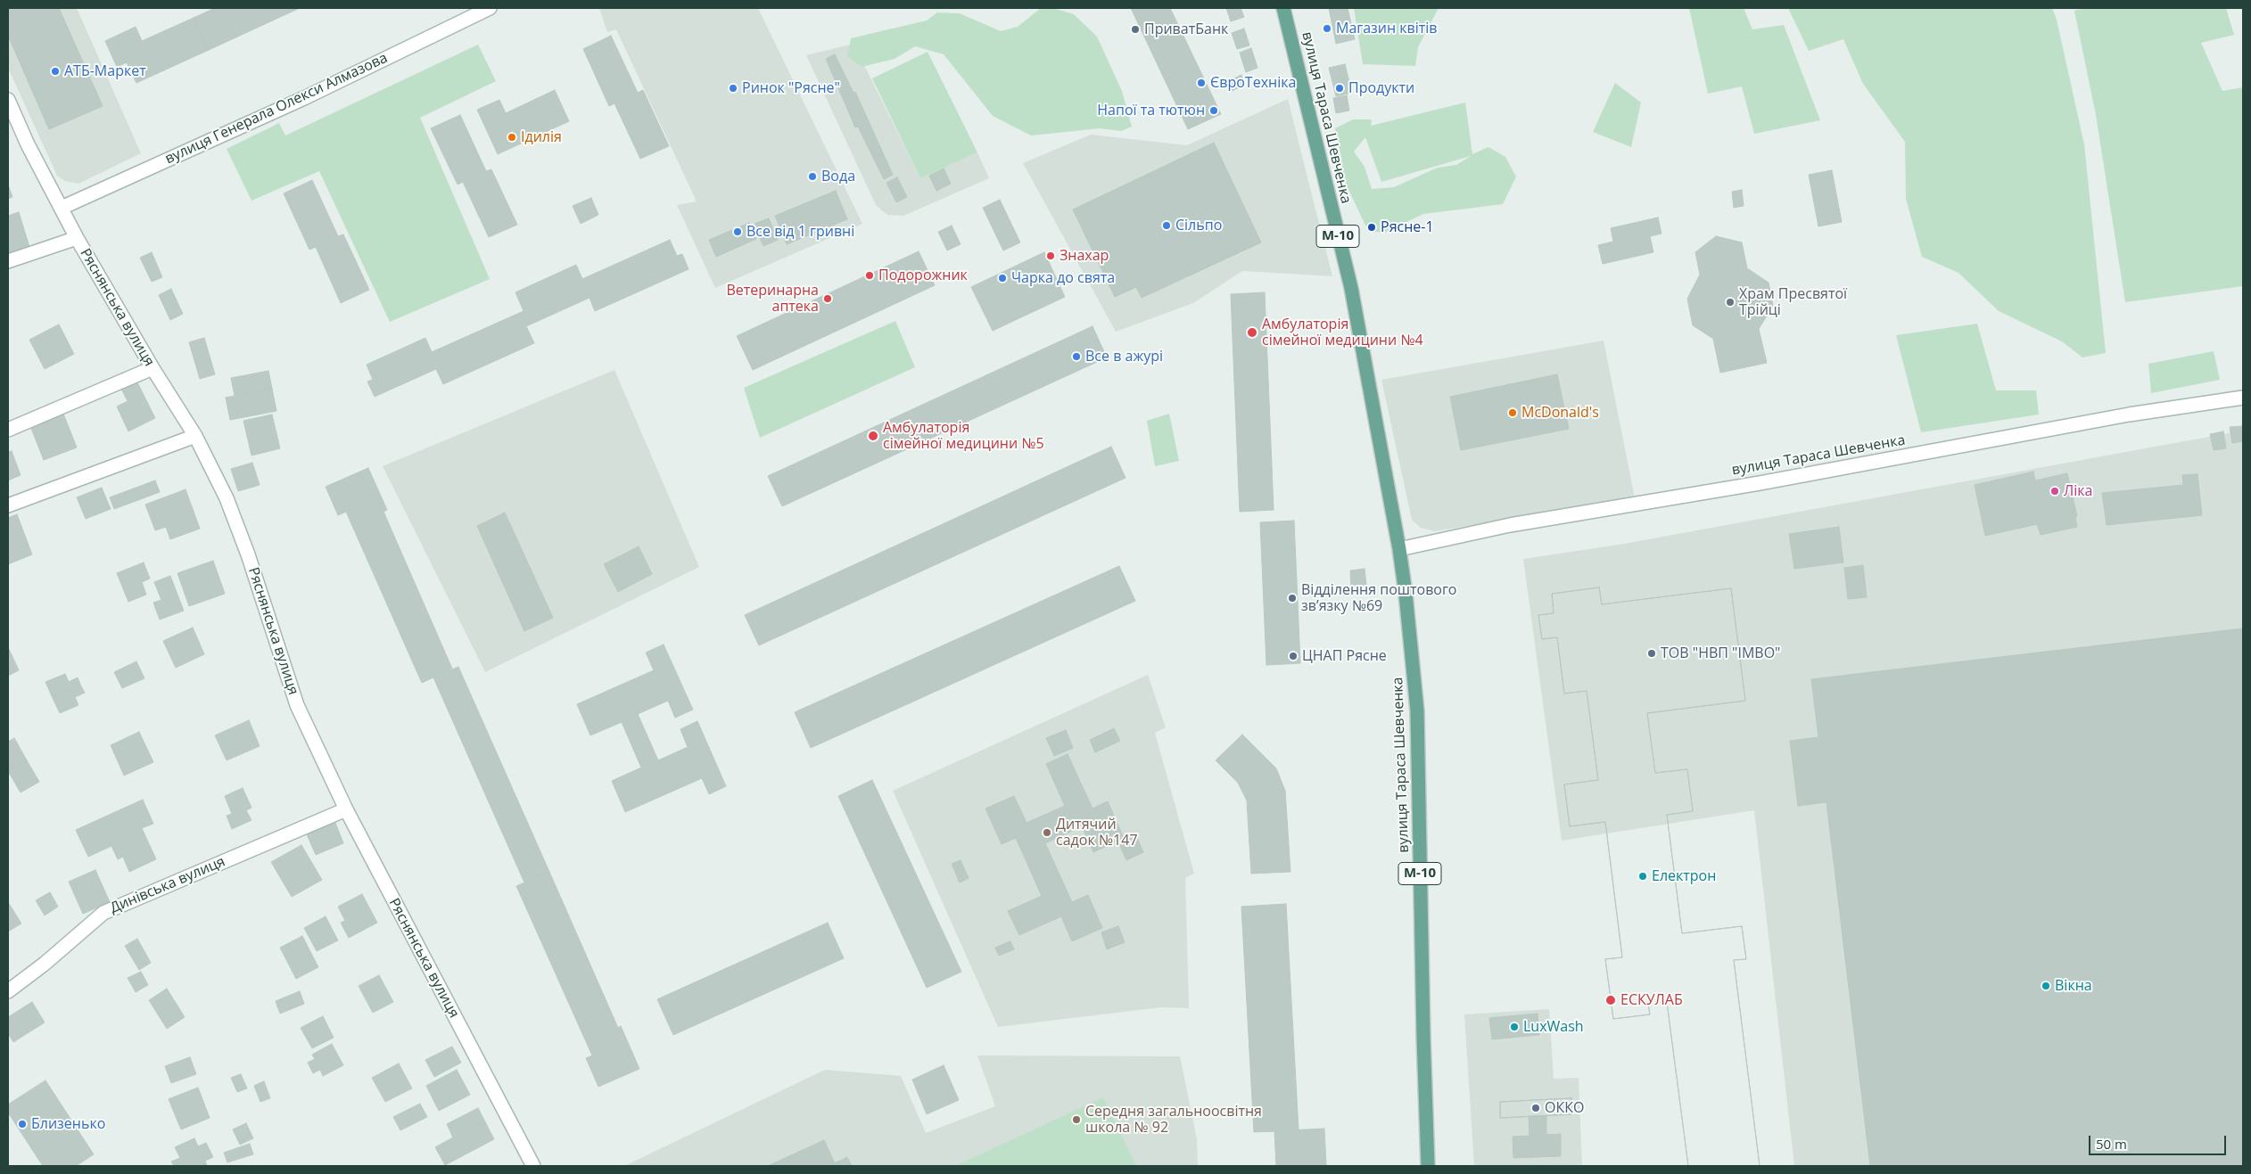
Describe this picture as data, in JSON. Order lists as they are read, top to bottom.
{
  "streets": {
    "main road": ["вулиця Тараса Шевченка", "М-10"],
    "street": ["вулиця Генерала Олекси Алмазова", "Ряснянська вулиця", "Динівська вулиця"]
  },
  "crossings": [
    ["вулиця Генерала Олекси Алмазова", "Ряснянська вулиця"],
    ["Ряснянська вулиця", "Динівська вулиця"]
  ],
  "places": [
    "Магазин квітів",
    "ПриватБанк",
    "АТБ-Маркет",
    "ЄвроТехніка",
    "Ринок \"Рясне\"",
    "Продукти",
    "Напої та тютюн",
    "Ідилія",
    "Вода",
    "Сільпо",
    "Рясне-1",
    "Все від 1 гривні",
    "Знахар",
    "Подорожник",
    "Чарка до свята",
    "Ветеринарна аптека",
    "Храм Пресвятої Трійці",
    "Амбулаторія сімейної медицини №4",
    "Все в ажурі",
    "McDonald's",
    "Амбулаторія сімейної медицини №5",
    "Ліка",
    "Відділення поштового зв’язку №69",
    "ТОВ \"НВП \"ІМВО\"",
    "ЦНАП Рясне",
    "Дитячий садок №147",
    "Електрон",
    "Вікна",
    "ЕСКУЛАБ",
    "LuxWash",
    "ОККО",
    "Середня загальноосвітня школа № 92",
    "Близенько"
  ],
  "scale_bar": "50 m"
}
